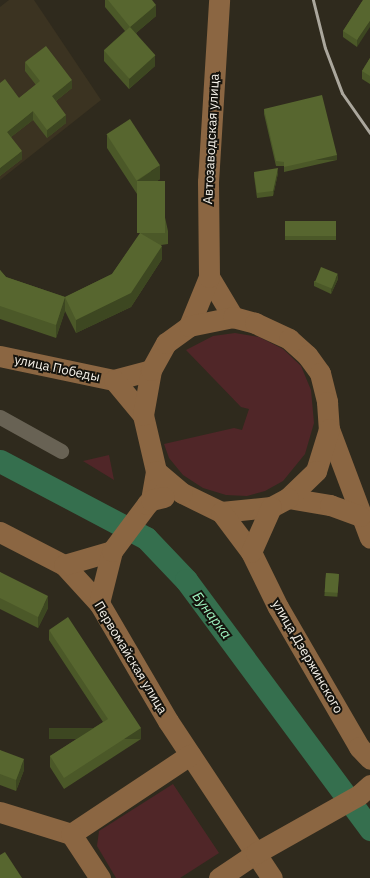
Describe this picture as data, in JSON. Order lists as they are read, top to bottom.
{
  "streets": {
    "main road": [
      "Автозаводская улица",
      "улица Победы",
      "улица Дзержинского",
      "Первомайская улица"
    ]
  },
  "water": ["Бунарка"]
}
